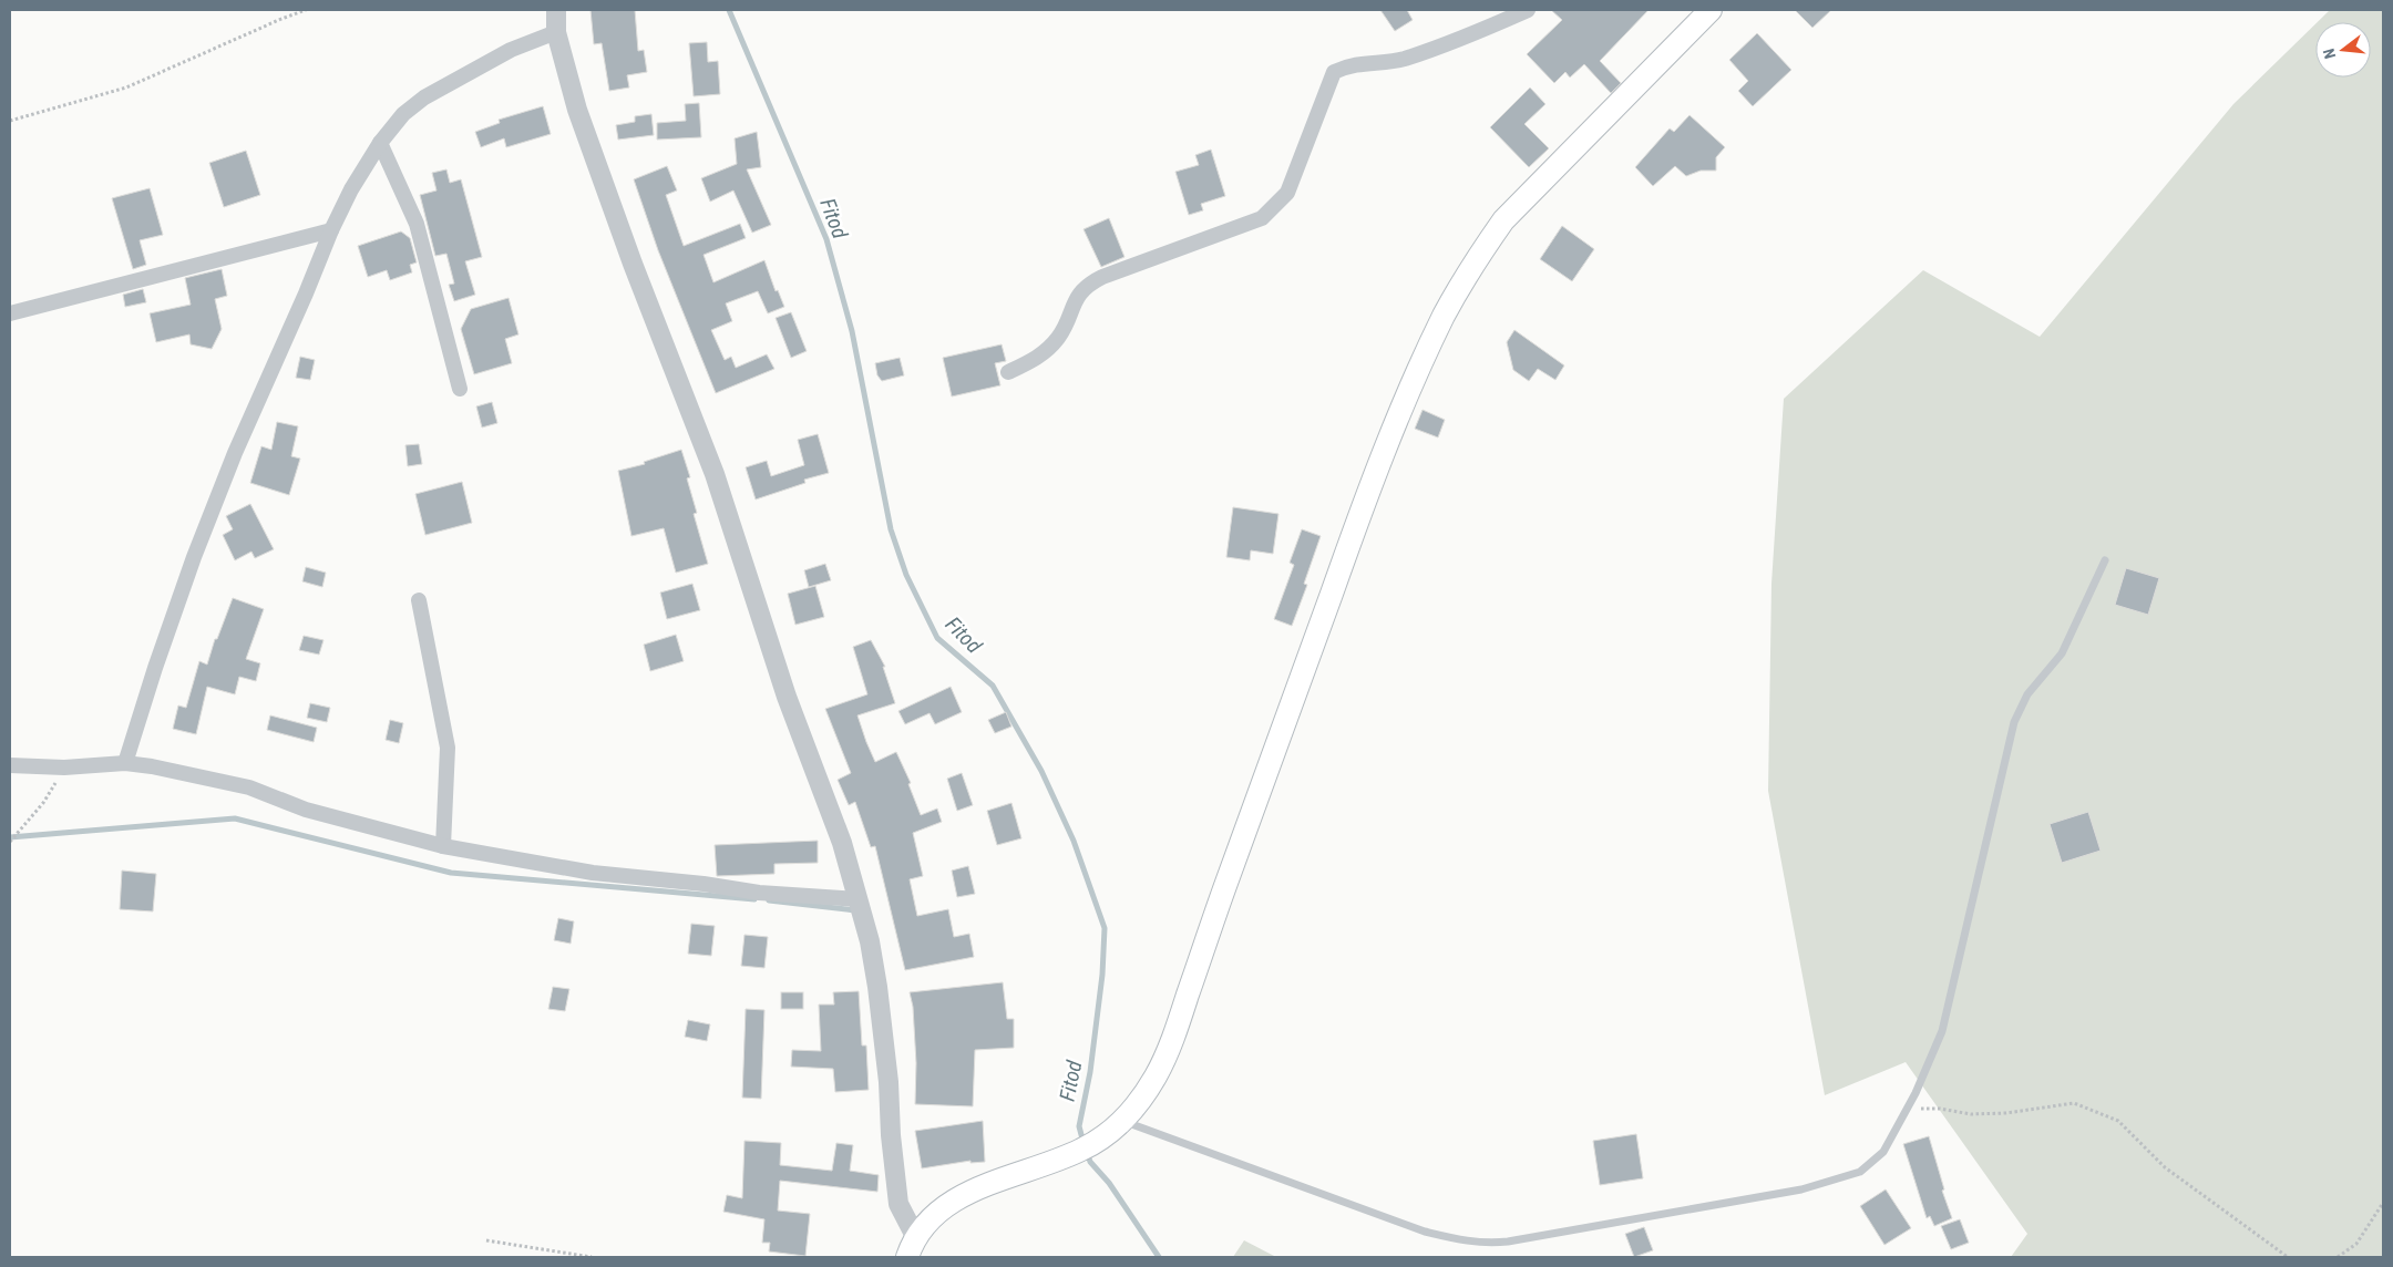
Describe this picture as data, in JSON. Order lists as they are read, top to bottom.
{
  "water": ["Fitod"],
  "north": "left"
}
